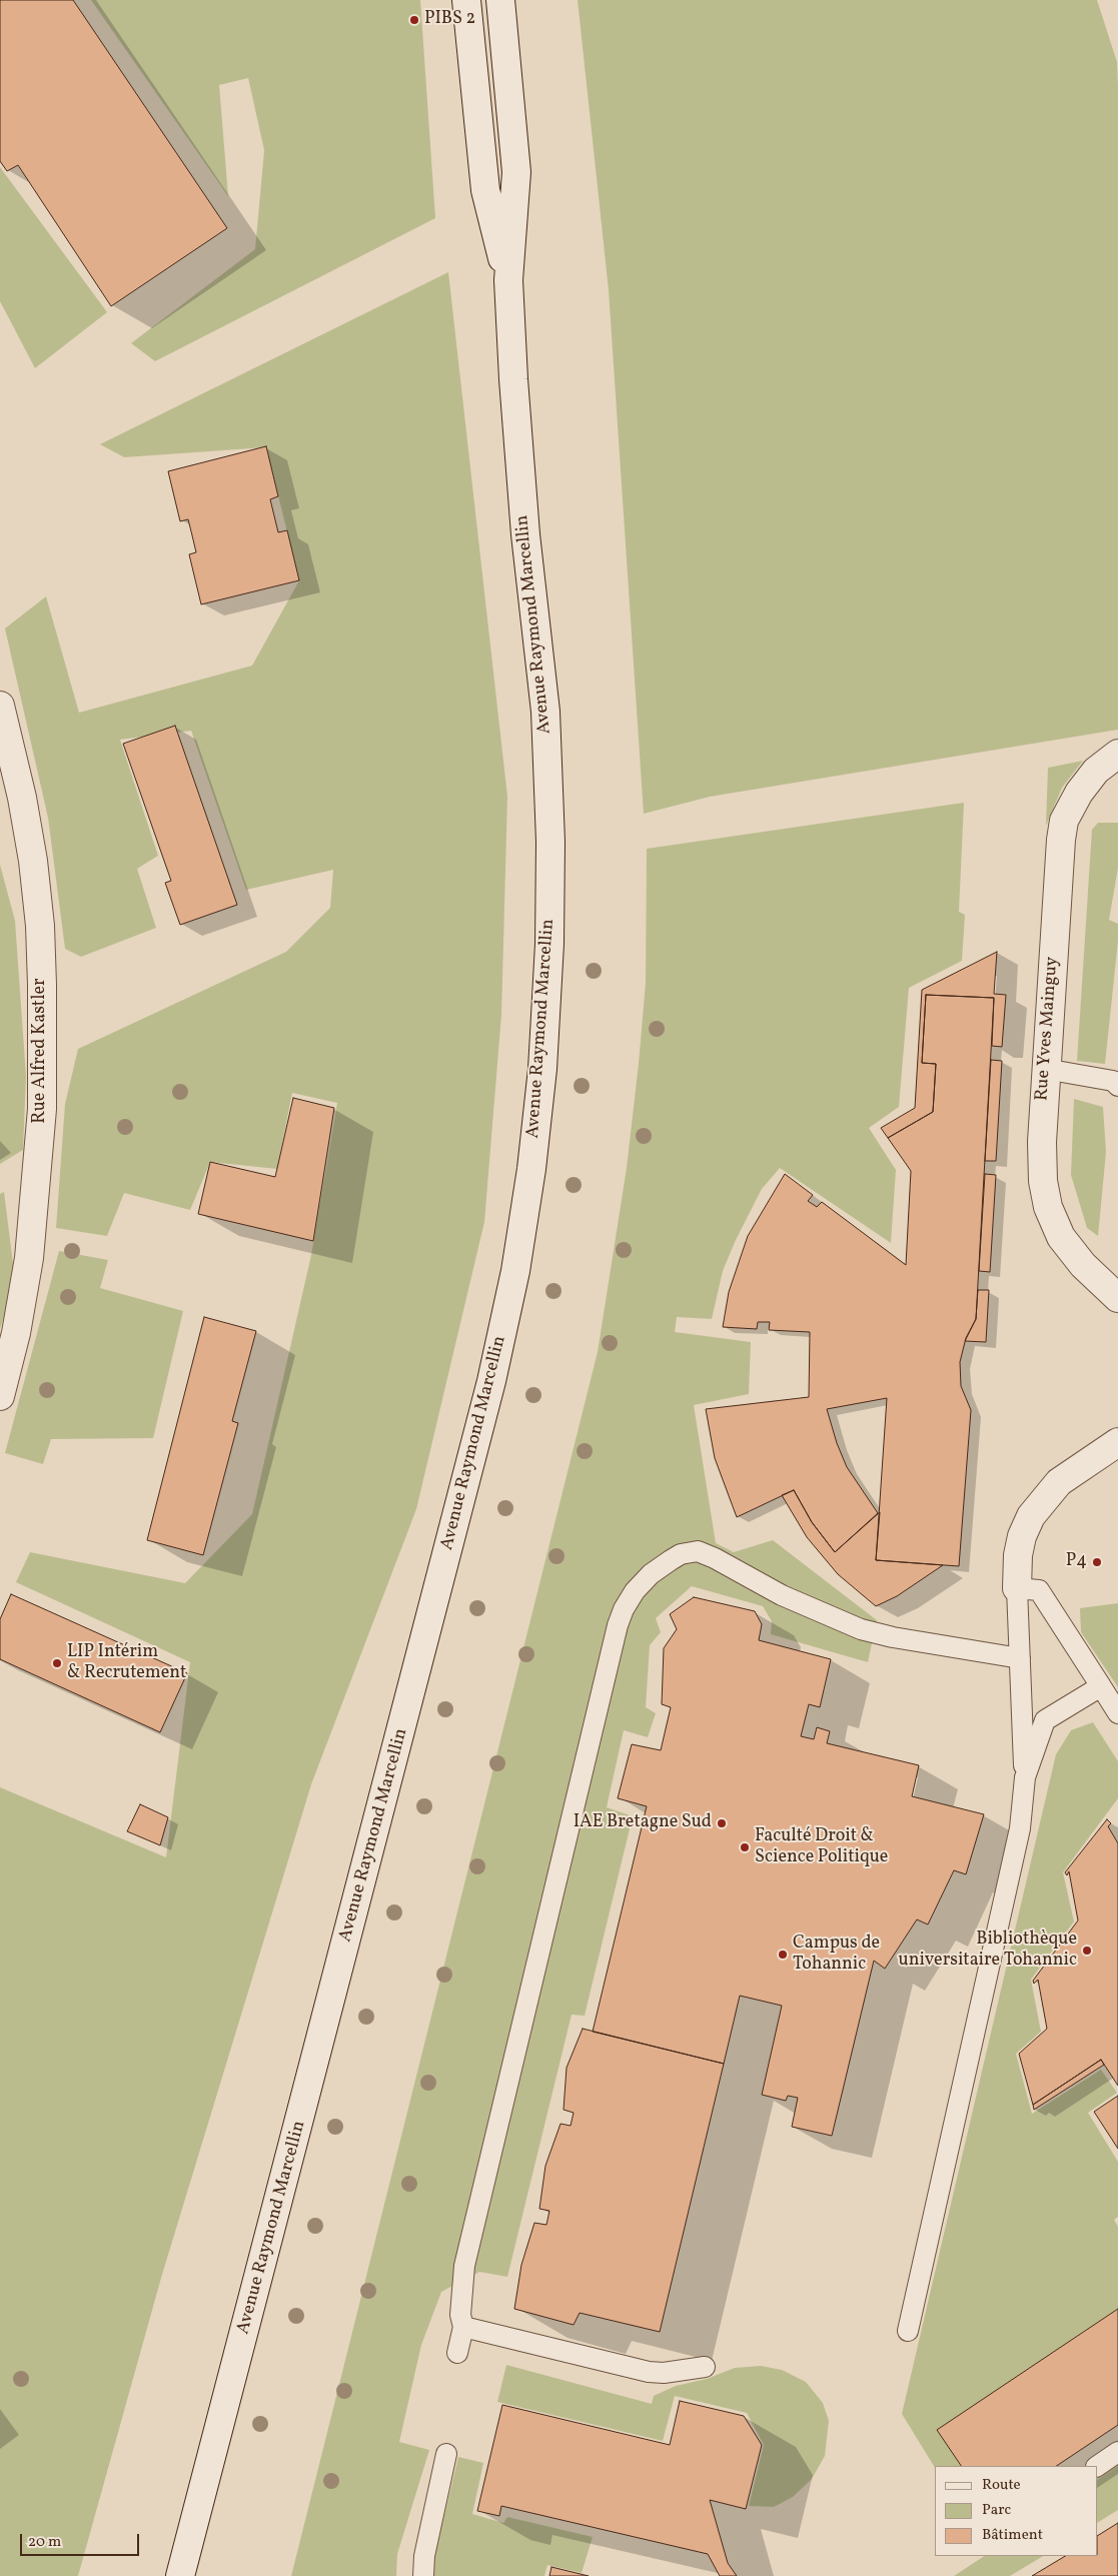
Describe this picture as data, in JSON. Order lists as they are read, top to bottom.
{
  "streets": {
    "main road": ["Avenue Raymond Marcellin", "Rue Yves Mainguy", "Rue Alfred Kastler"]
  },
  "places": [
    "PIBS 2",
    "P4",
    "LIP Intérim & Recrutement",
    "IAE Bretagne Sud",
    "Faculté Droit & Science Politique",
    "Bibliothèque universitaire Tohannic",
    "Campus de Tohannic"
  ],
  "legend": ["Route", "Parc", "Bâtiment"],
  "scale_bar": "20 m"
}
